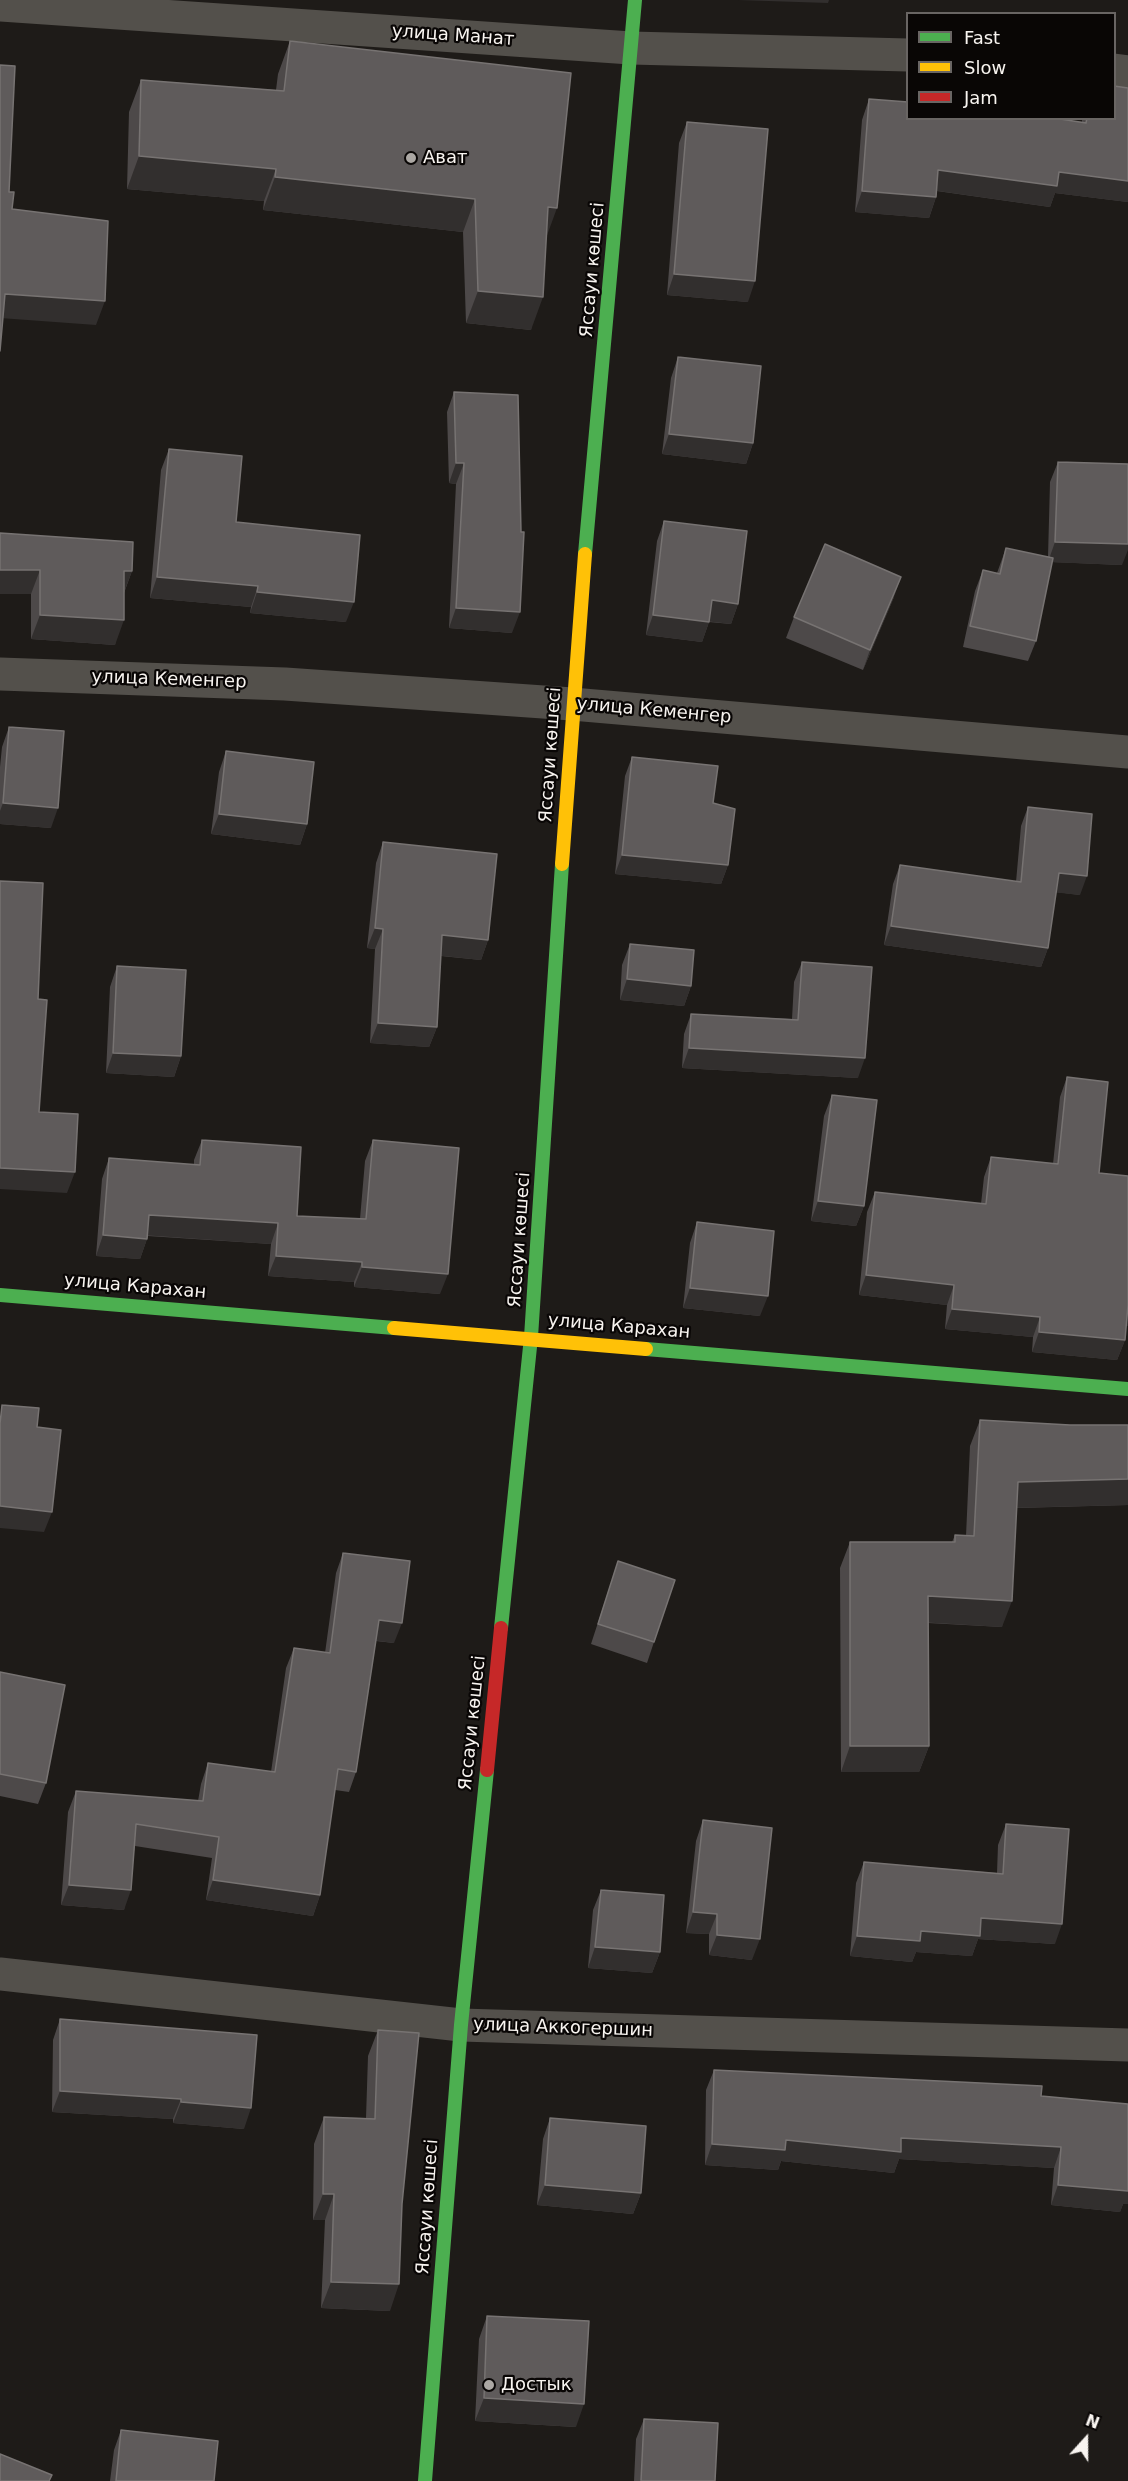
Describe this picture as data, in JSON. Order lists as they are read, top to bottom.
{
  "streets": {
    "main road": ["Яссауи көшесі", "улица Карахан"],
    "street": ["улица Манат", "улица Кеменгер", "улица Аккогершин"]
  },
  "crossings": [
    ["улица Манат", "Яссауи көшесі"],
    ["Яссауи көшесі", "улица Кеменгер"],
    ["Яссауи көшесі", "улица Карахан"],
    ["Яссауи көшесі", "улица Аккогершин"]
  ],
  "places": ["Ават", "Достык"],
  "legend": ["Fast", "Slow", "Jam"],
  "north": "top"
}
